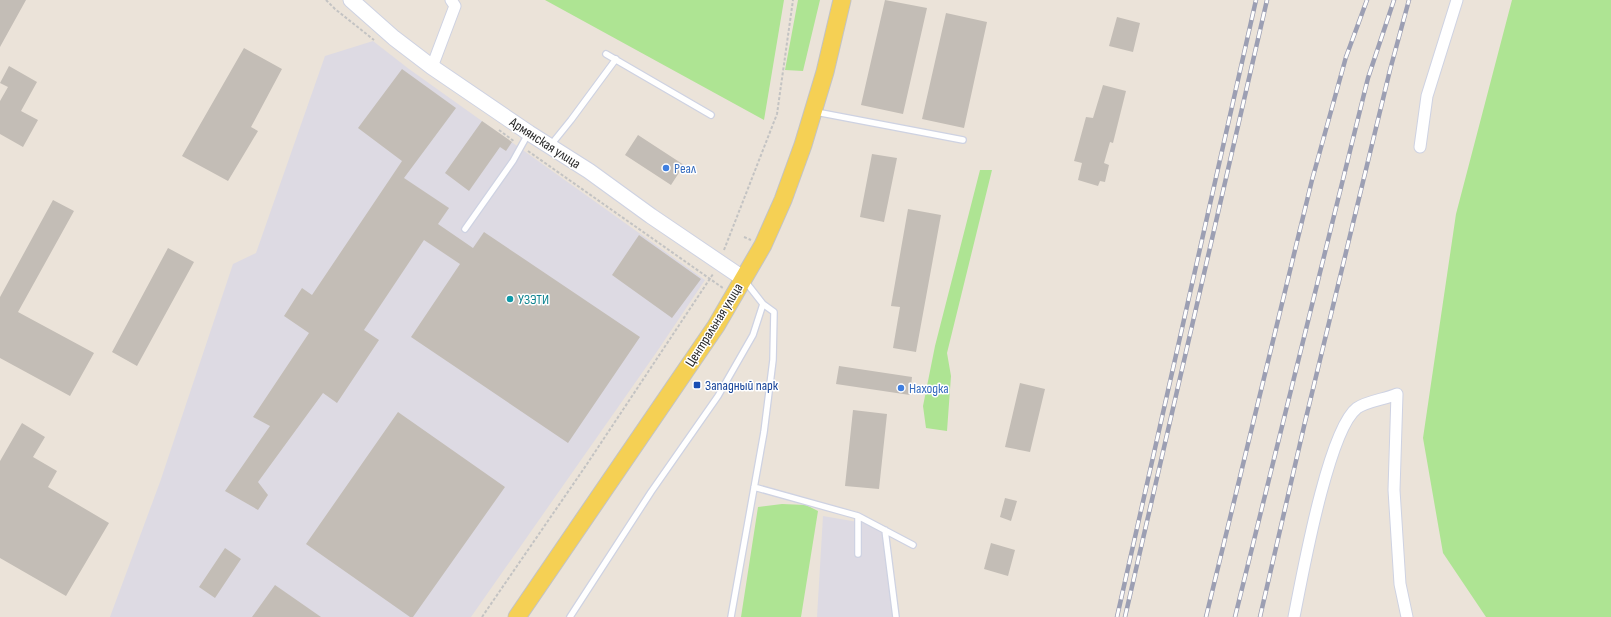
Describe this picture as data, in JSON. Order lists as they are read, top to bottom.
{
  "streets": {
    "main road": ["Центральная улица"],
    "street": ["Армянская улица"]
  },
  "crossings": [
    ["Армянская улица", "Центральная улица"]
  ],
  "places": {
    "other": ["Реал", "УЗЭТИ", "Находка"],
    "transit": ["Западный парк"]
  }
}
